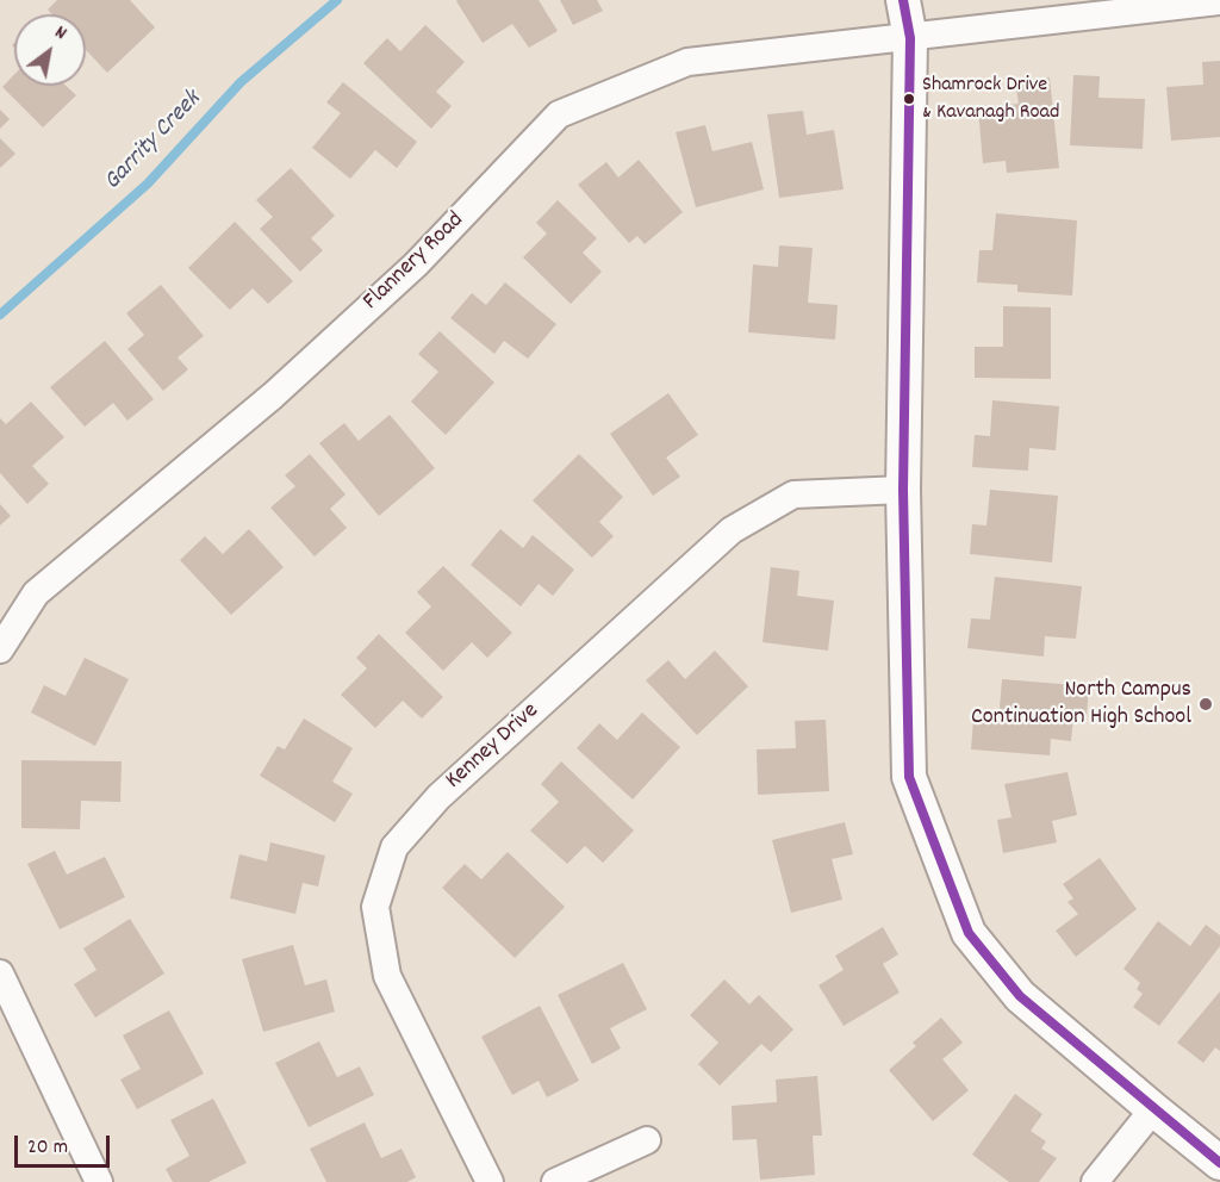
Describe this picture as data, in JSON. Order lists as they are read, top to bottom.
{
  "streets": {
    "street": ["Flannery Road", "Kenney Drive"]
  },
  "water": ["Garrity Creek"],
  "places": ["Shamrock Drive & Kavanagh Road", "North Campus Continuation High School"],
  "scale_bar": "20 m",
  "north": "top right"
}
